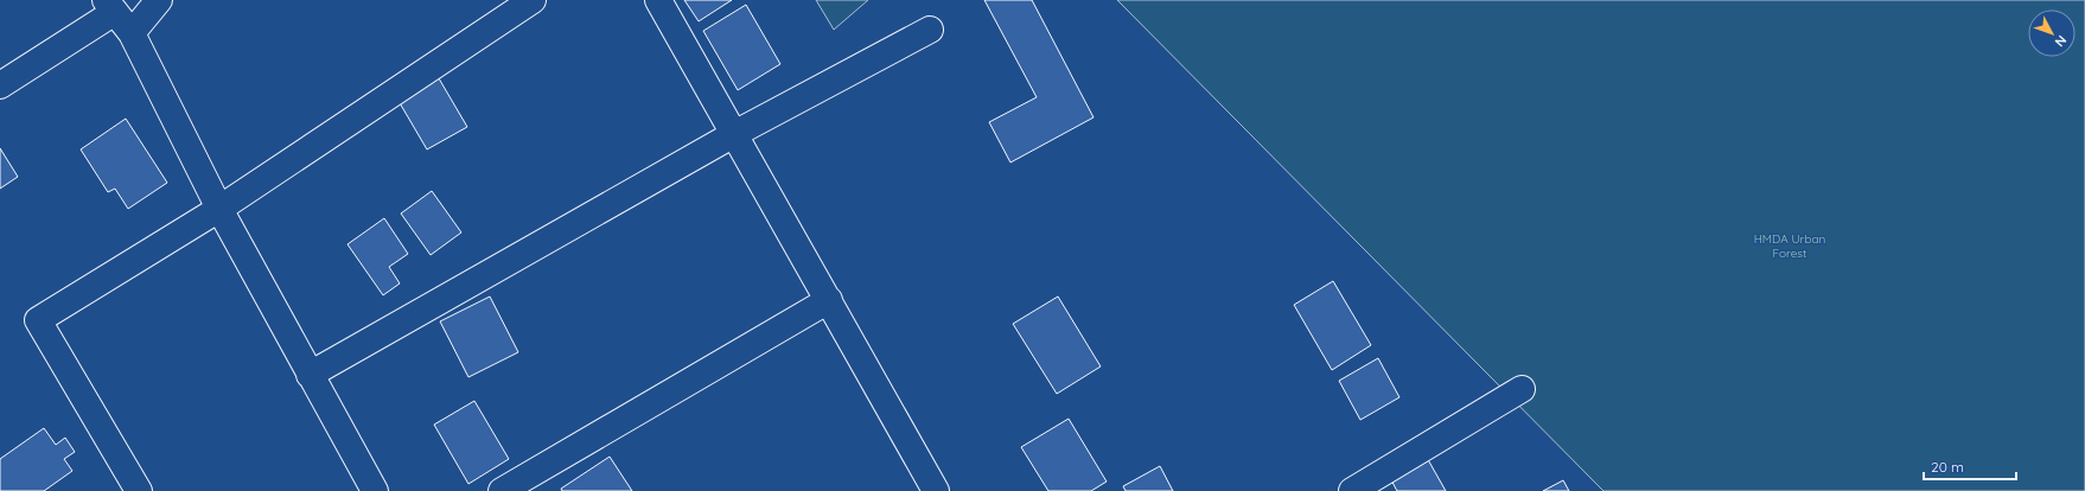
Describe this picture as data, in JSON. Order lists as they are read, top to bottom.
{
  "parks": ["HMDA Urban Forest"],
  "scale_bar": "20 m",
  "north": "bottom right"
}
